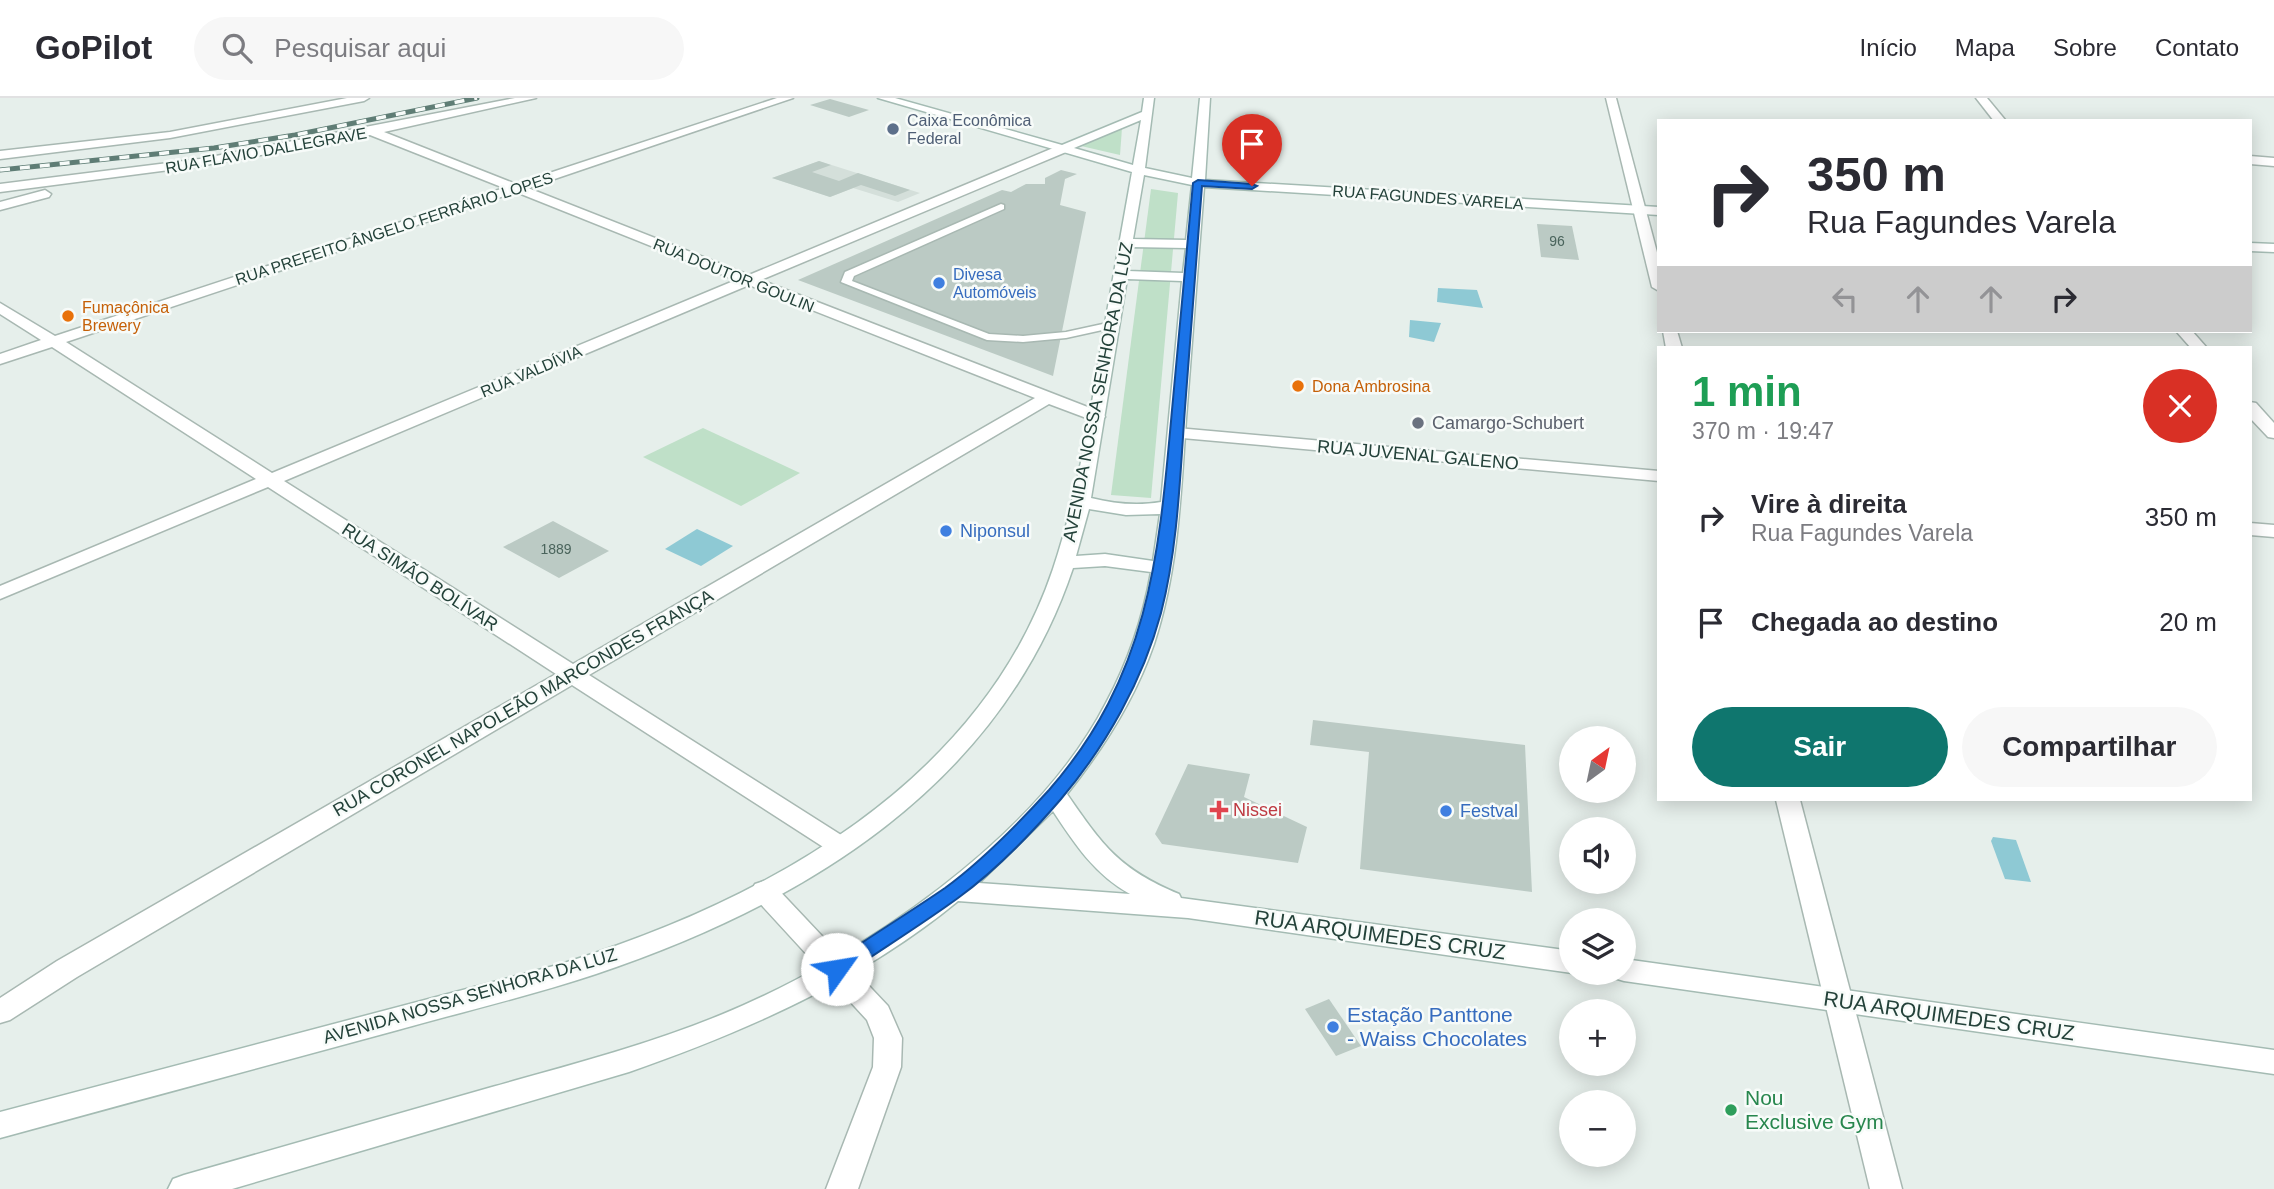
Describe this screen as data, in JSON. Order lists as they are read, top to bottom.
{
  "streets": {
    "street": [
      "RUA FLÁVIO DALLEGRAVE",
      "RUA FAGUNDES VARELA",
      "RUA PREFEITO ÂNGELO FERRÁRIO LOPES",
      "RUA DOUTOR GOULIN",
      "RUA VALDÍVIA",
      "AVENIDA NOSSA SENHORA DA LUZ",
      "RUA JUVENAL GALENO",
      "RUA SIMÃO BOLÍVAR",
      "RUA CORONEL NAPOLEÃO MARCONDES FRANÇA",
      "RUA ARQUIMEDES CRUZ"
    ]
  },
  "crossings": [
    ["RUA FLÁVIO DALLEGRAVE", "RUA DOUTOR GOULIN"],
    ["RUA FAGUNDES VARELA", "RUA VALDÍVIA"],
    ["RUA FAGUNDES VARELA", "AVENIDA NOSSA SENHORA DA LUZ"],
    ["RUA PREFEITO ÂNGELO FERRÁRIO LOPES", "RUA DOUTOR GOULIN"],
    ["RUA PREFEITO ÂNGELO FERRÁRIO LOPES", "RUA SIMÃO BOLÍVAR"],
    ["RUA DOUTOR GOULIN", "RUA VALDÍVIA"],
    ["RUA DOUTOR GOULIN", "AVENIDA NOSSA SENHORA DA LUZ"],
    ["RUA DOUTOR GOULIN", "RUA CORONEL NAPOLEÃO MARCONDES FRANÇA"],
    ["RUA VALDÍVIA", "AVENIDA NOSSA SENHORA DA LUZ"],
    ["RUA VALDÍVIA", "RUA SIMÃO BOLÍVAR"],
    ["AVENIDA NOSSA SENHORA DA LUZ", "RUA SIMÃO BOLÍVAR"],
    ["RUA SIMÃO BOLÍVAR", "RUA CORONEL NAPOLEÃO MARCONDES FRANÇA"]
  ],
  "places": {
    "other": [
      "Caixa Econômica Federal",
      "Divesa Automóveis",
      "Fumaçônica Brewery",
      "Dona Ambrosina",
      "Camargo-Schubert",
      "Niponsul",
      "Festval",
      "Estação Panttone - Waiss Chocolates",
      "Nou Exclusive Gym"
    ],
    "health": ["Nissei"]
  },
  "house_numbers": ["96", "1889"],
  "north": "top right",
  "page": {
    "header": "GoPilot",
    "search": "Pesquisar aqui",
    "nav": [
      "Início",
      "Mapa",
      "Sobre",
      "Contato"
    ],
    "turn": ["350 m", "Rua Fagundes Varela"],
    "heading": ["1 min", "370 m · 19:47"],
    "list": [
      {
        "name": "Vire à direita",
        "note": "Rua Fagundes Varela",
        "value": "350 m"
      },
      {
        "name": "Chegada ao destino",
        "value": "20 m"
      }
    ],
    "buttons": ["Sair", "Compartilhar"],
    "map_buttons": ["+", "−"]
  }
}
